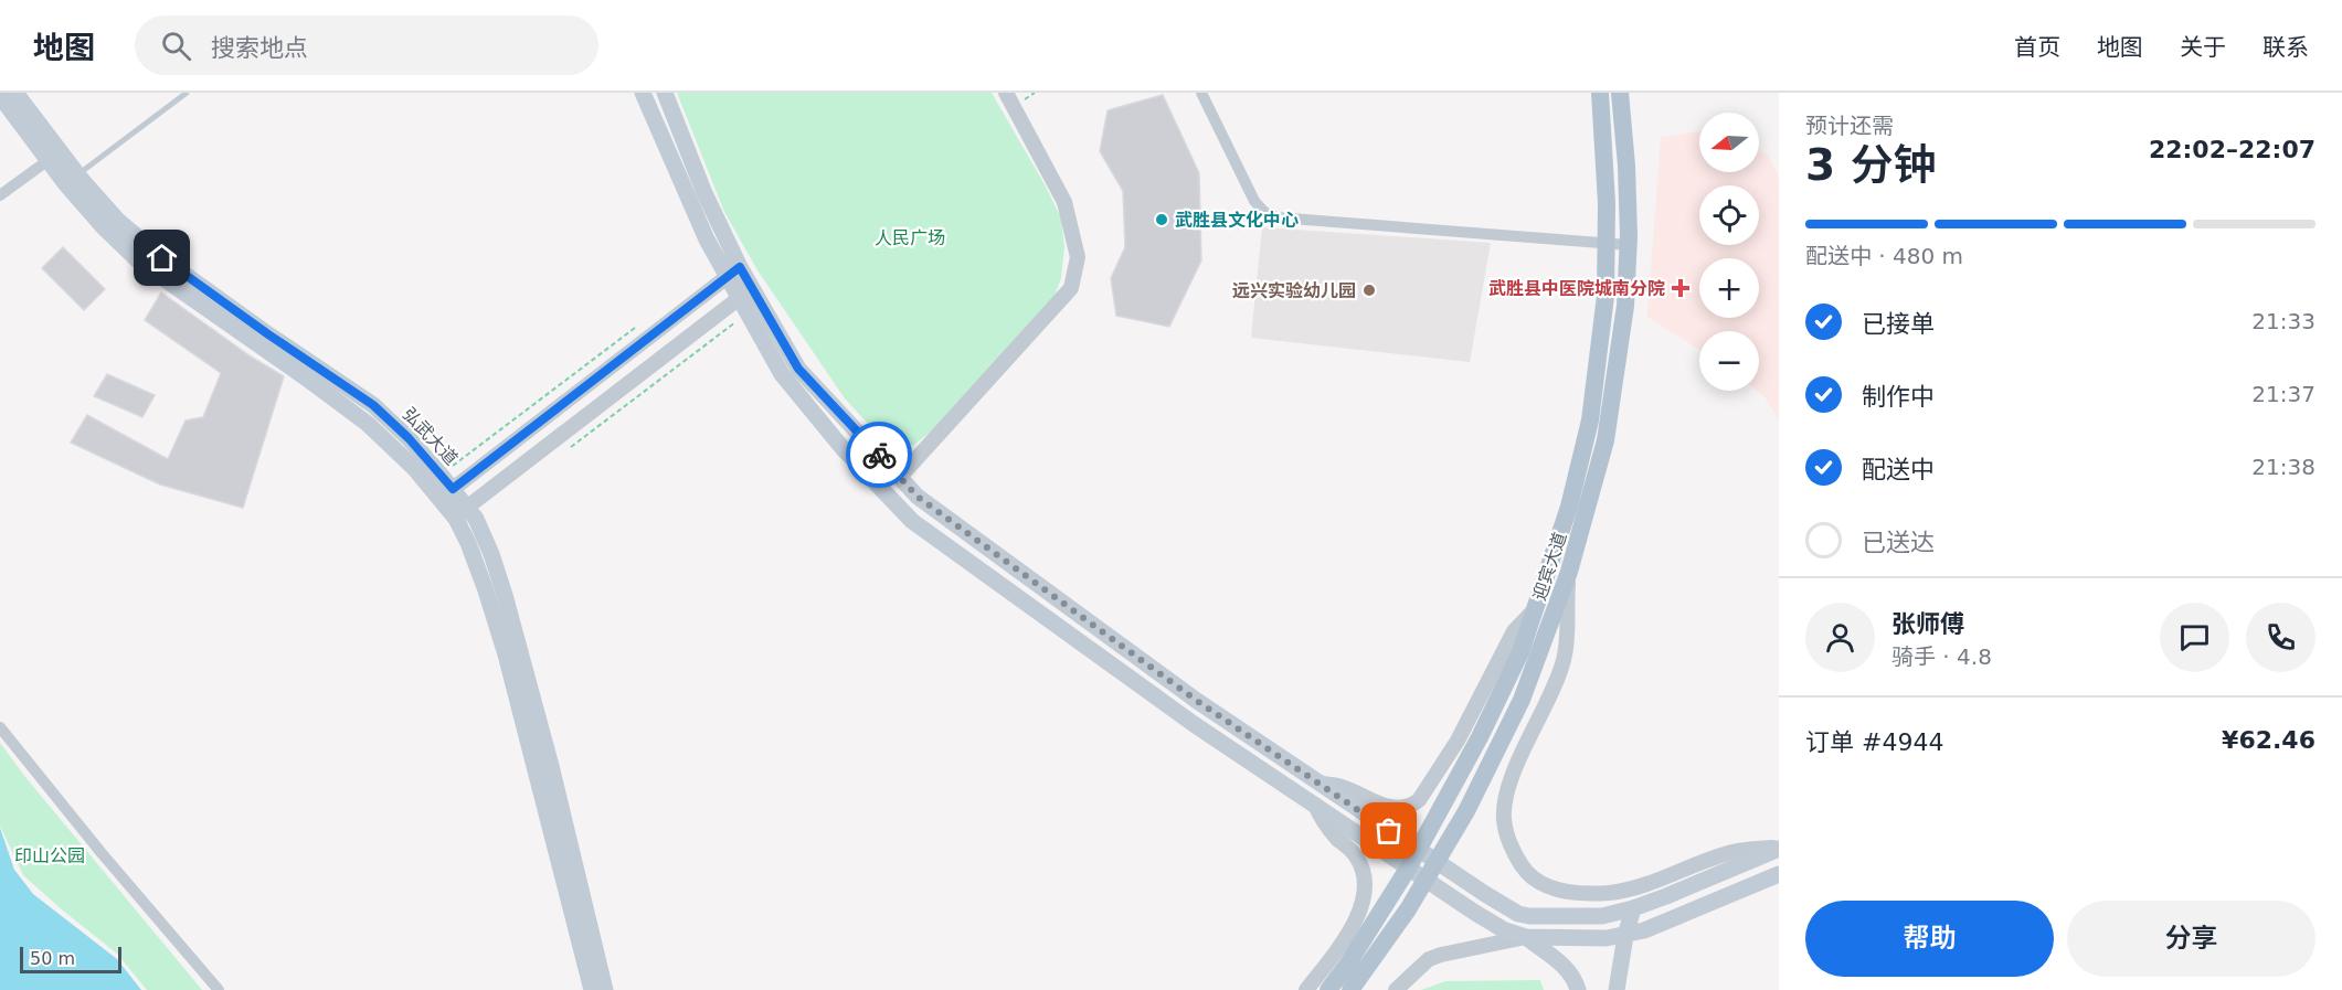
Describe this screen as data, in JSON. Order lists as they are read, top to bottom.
{
  "streets": {
    "main road": ["弘武大道", "迎宾大道"]
  },
  "parks": ["人民广场", "印山公园"],
  "places": {
    "other": ["武胜县文化中心", "远兴实验幼儿园"],
    "health": ["武胜县中医院城南分院"]
  },
  "scale_bar": "50 m",
  "north": "left",
  "page": {
    "header": "地图",
    "search": "搜索地点",
    "nav": [
      "首页",
      "地图",
      "关于",
      "联系"
    ],
    "heading": ["3 分钟", "预计还需", "22:02–22:07"],
    "panel": [
      "张师傅",
      "骑手 · 4.8",
      "订单 #4944",
      "¥62.46"
    ],
    "map_buttons": ["+", "−"],
    "bar": "配送中 · 480 m",
    "list": [
      ["已接单", "21:33"],
      ["制作中", "21:37"],
      ["配送中", "21:38"],
      "已送达"
    ],
    "buttons": ["帮助", "分享"],
    "scale": "50 m"
  }
}
